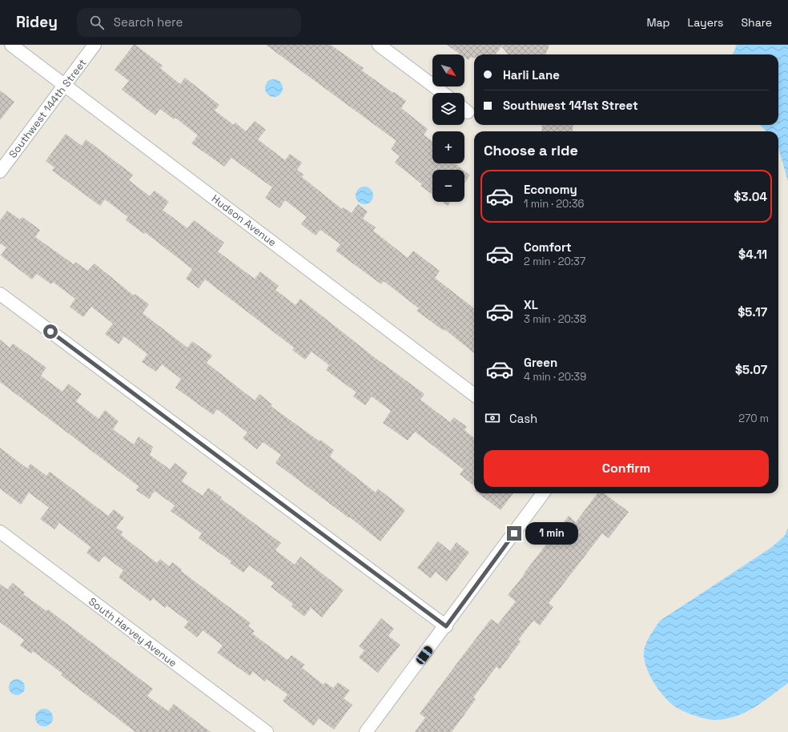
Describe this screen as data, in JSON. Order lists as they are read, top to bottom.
{
  "streets": {
    "street": ["Southwest 144th Street", "Hudson Avenue", "South Harvey Avenue"]
  },
  "crossings": [
    ["Southwest 144th Street", "Hudson Avenue"]
  ],
  "north": "bottom right",
  "page": {
    "header": "Ridey",
    "search": "Search here",
    "nav": ["Map", "Layers", "Share"],
    "map_buttons": ["+", "−"],
    "banner": ["Harli Lane", "Southwest 141st Street"],
    "heading": "Choose a ride",
    "list": [
      {
        "name": "Economy",
        "note": "1 min · 20:36",
        "value": "$3.04"
      },
      {
        "name": "Comfort",
        "note": "2 min · 20:37",
        "value": "$4.11"
      },
      {
        "name": "XL",
        "note": "3 min · 20:38",
        "value": "$5.17"
      },
      {
        "name": "Green",
        "note": "4 min · 20:39",
        "value": "$5.07"
      }
    ],
    "pay": ["Cash", "270 m"],
    "buttons": "Confirm",
    "bubble": "1 min"
  }
}
